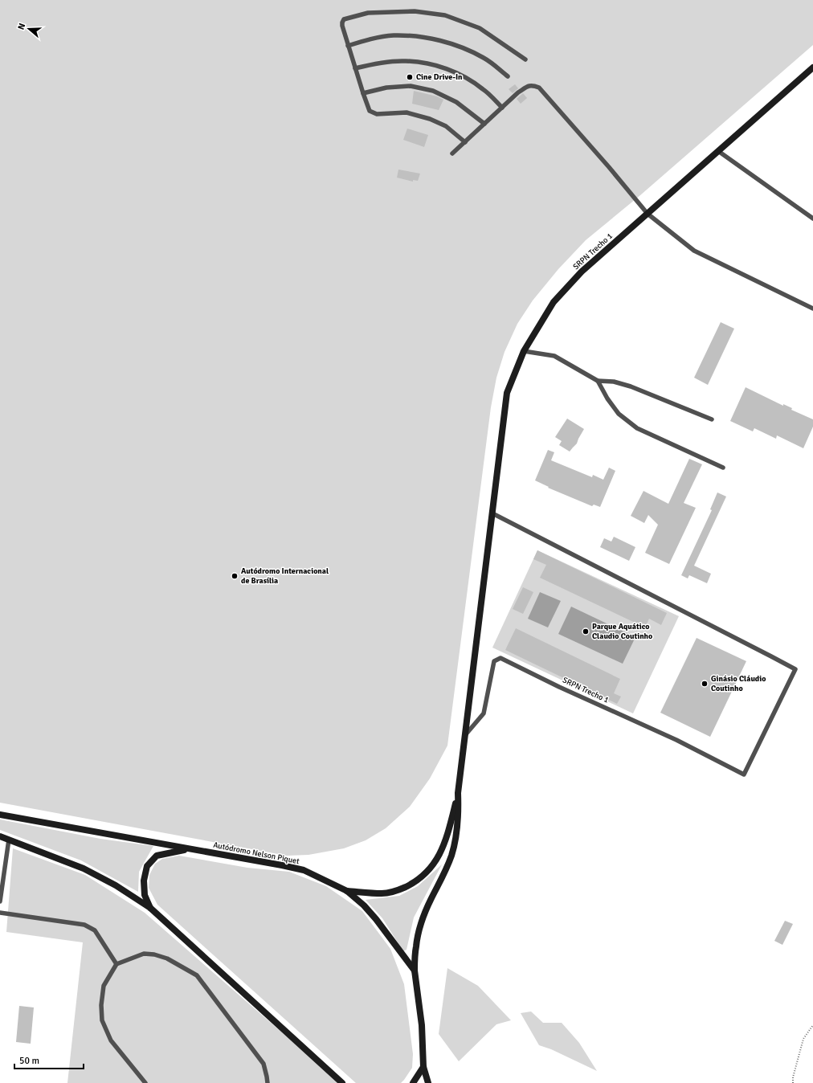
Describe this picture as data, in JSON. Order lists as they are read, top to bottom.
{
  "streets": {
    "main road": ["SRPN Trecho 1", "Autódromo Nelson Piquet"]
  },
  "crossings": [
    ["SRPN Trecho 1", "Autódromo Nelson Piquet"]
  ],
  "places": [
    "Cine Drive-In",
    "Autódromo Internacional de Brasília",
    "Parque Aquático Claudio Coutinho",
    "Ginásio Cláudio Coutinho"
  ],
  "scale_bar": "50 m",
  "north": "left"
}
